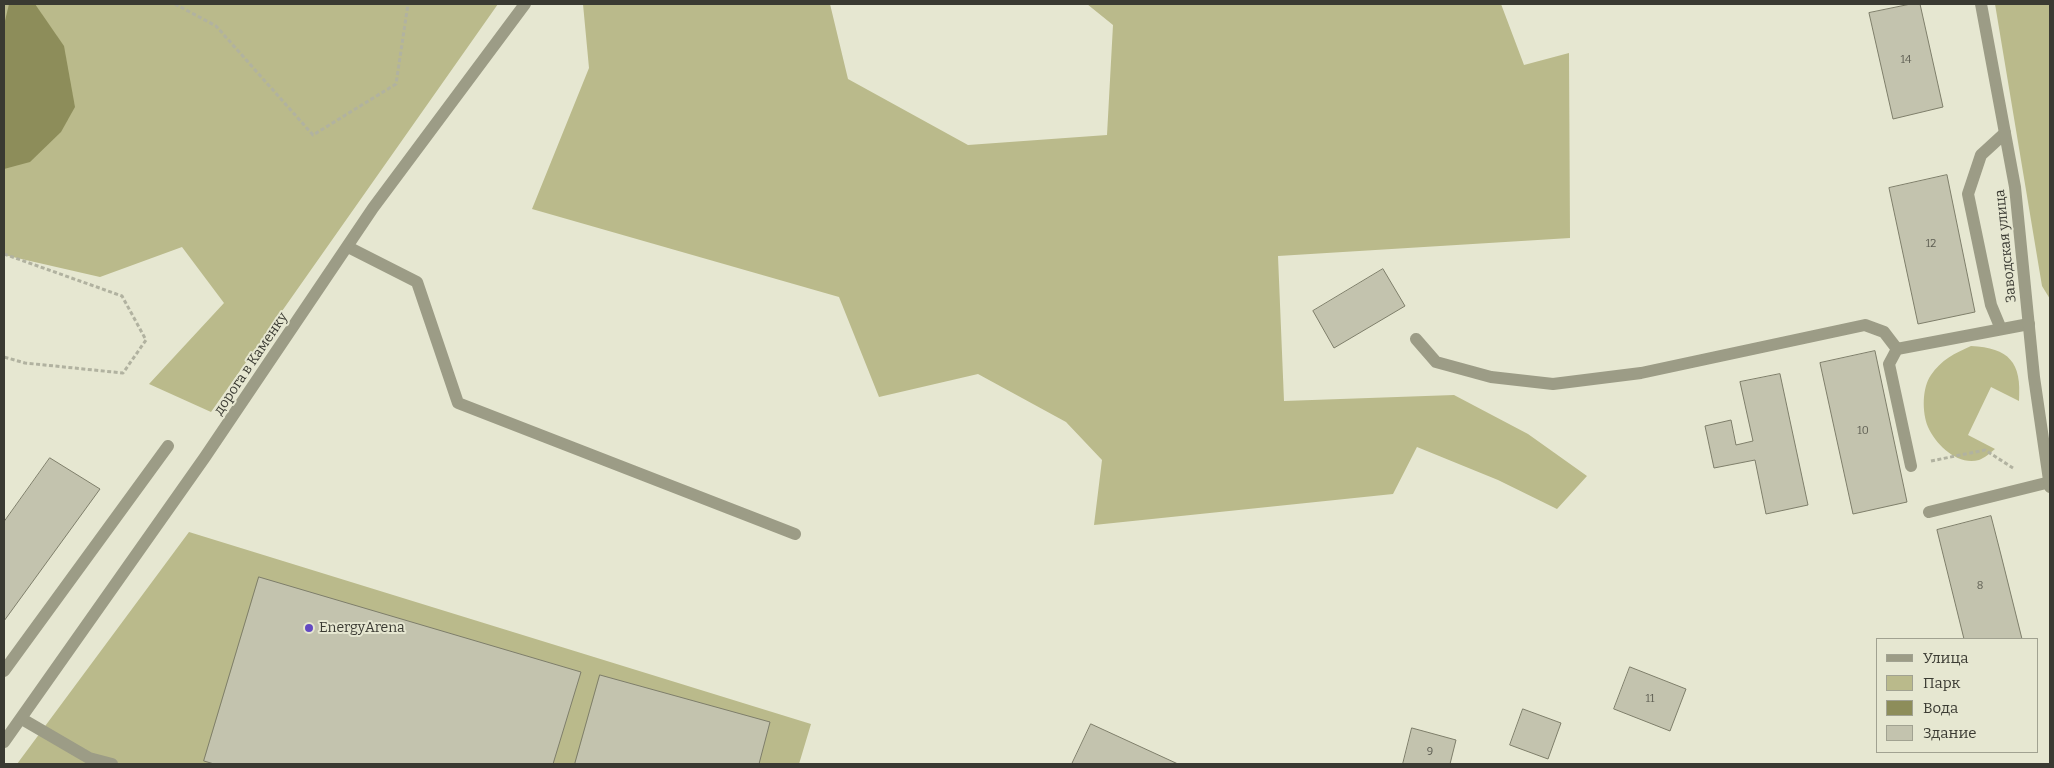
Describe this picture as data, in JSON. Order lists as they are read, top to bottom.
{
  "streets": {
    "street": ["Заводская улица", "дорога в Каменку"]
  },
  "places": ["EnergyArena"],
  "house_numbers": [
    "14",
    "12",
    "10",
    "8",
    "11",
    "9"
  ],
  "legend": [
    "Улица",
    "Парк",
    "Вода",
    "Здание"
  ]
}
